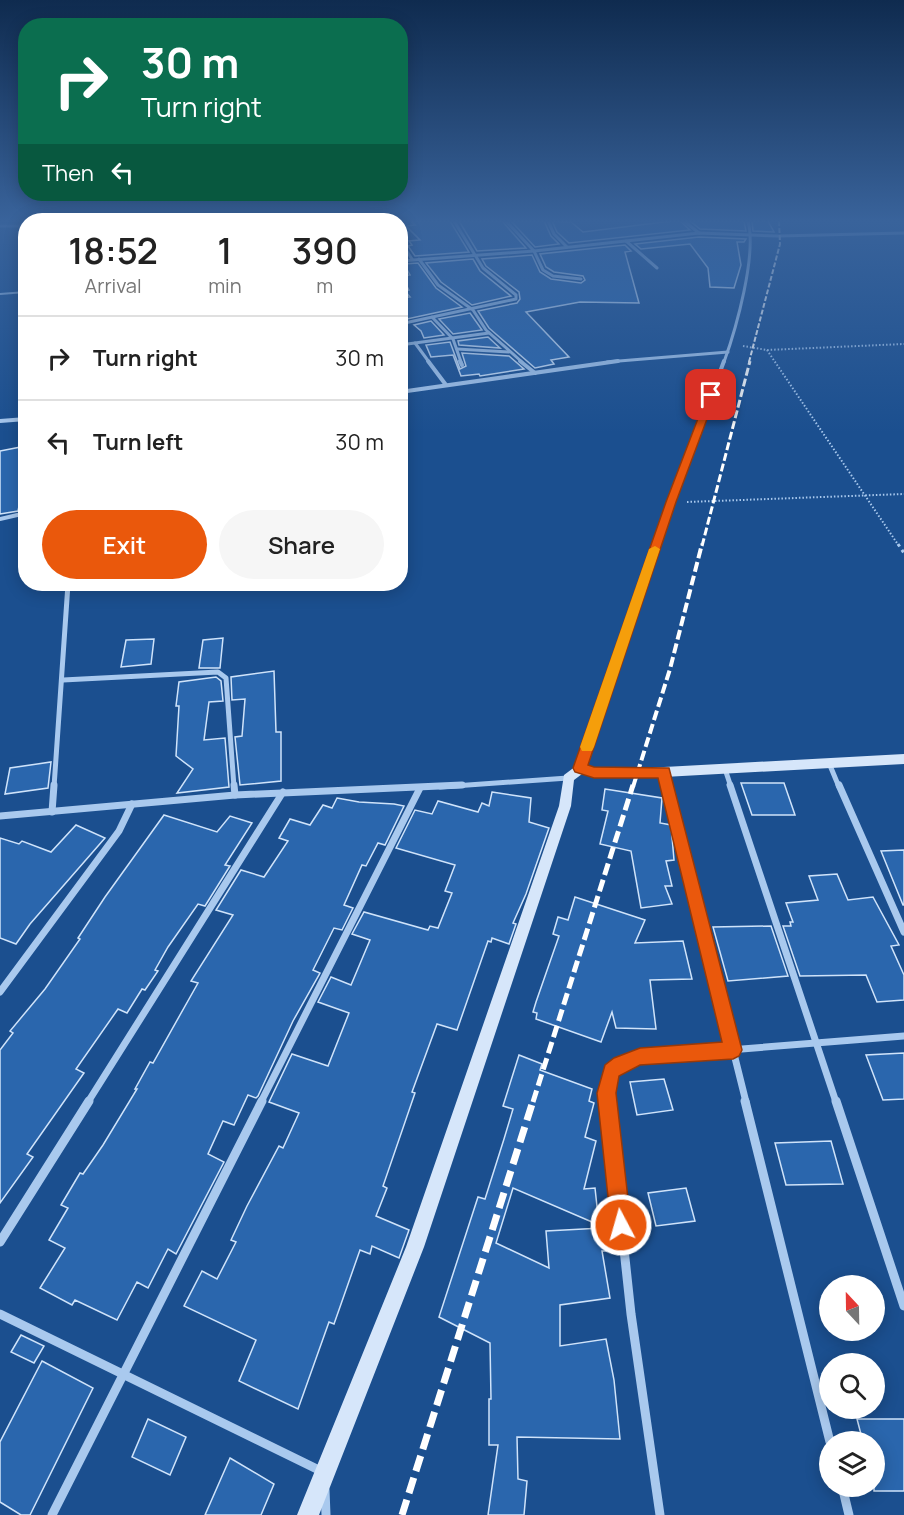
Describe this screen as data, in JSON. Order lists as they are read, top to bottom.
{
  "north": "top",
  "page": {
    "turn": ["30 m", "Turn right"],
    "then": "Then",
    "eta": [
      "18:52",
      "Arrival",
      "1",
      "min",
      "390",
      "m"
    ],
    "list": [
      {
        "name": "Turn right",
        "value": "30 m"
      },
      {
        "name": "Turn left",
        "value": "30 m"
      }
    ],
    "buttons": ["Exit", "Share"]
  }
}
